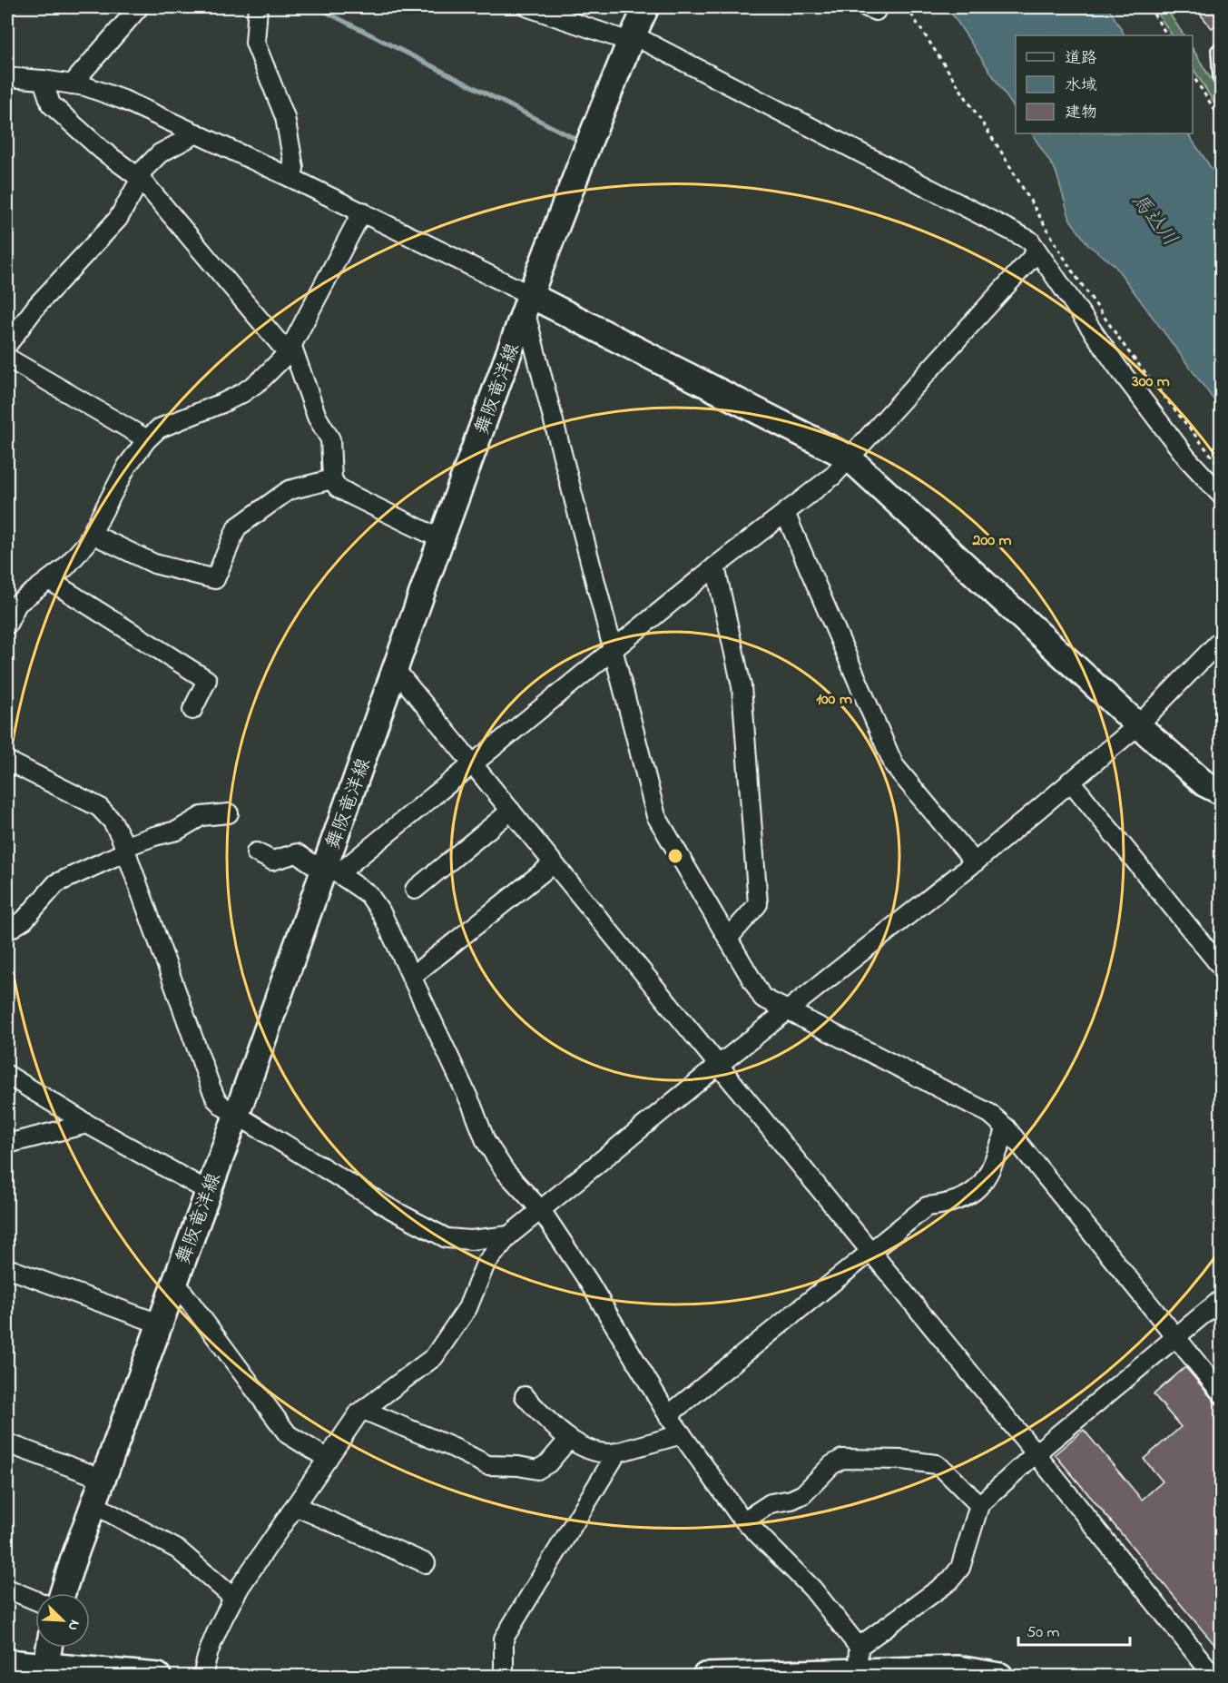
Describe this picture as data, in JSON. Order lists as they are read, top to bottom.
{
  "streets": {
    "main road": ["舞阪竜洋線"]
  },
  "water": ["馬込川"],
  "legend": ["道路", "水域", "建物"],
  "scale_bar": "50 m",
  "north": "bottom right",
  "rings": ["300 m", "200 m", "100 m"]
}
